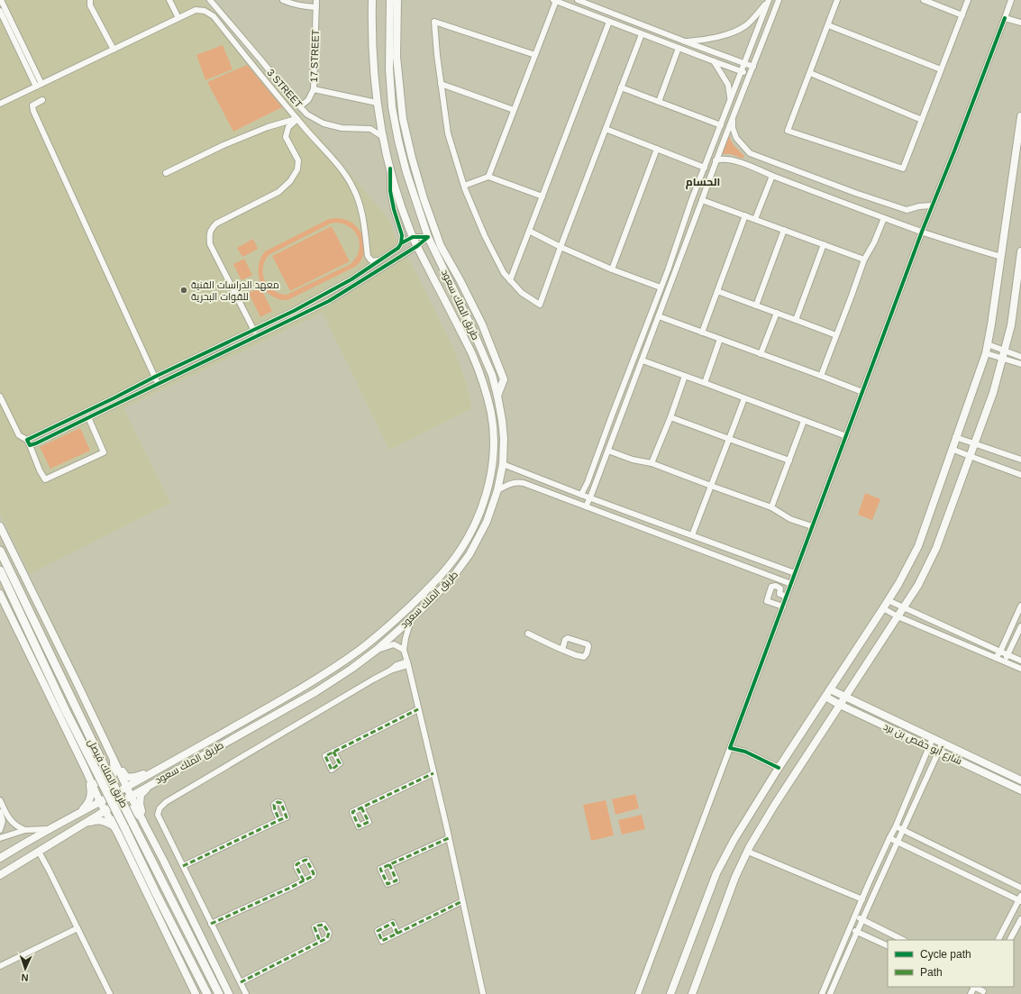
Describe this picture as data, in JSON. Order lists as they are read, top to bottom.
{
  "streets": {
    "highway": ["طريق الملك فيصل"],
    "main road": ["طريق الملك سعود", "شارع أبو حفص بن برد"],
    "street": ["17 STREET", "3 STREET"]
  },
  "crossings": [
    ["17 STREET", "3 STREET"],
    ["3 STREET", "طريق الملك سعود"]
  ],
  "districts": ["الحسام"],
  "places": ["معهد الدراسات الفنية للقوات البحرية"],
  "legend": ["Cycle path", "Path"],
  "north": "bottom"
}
